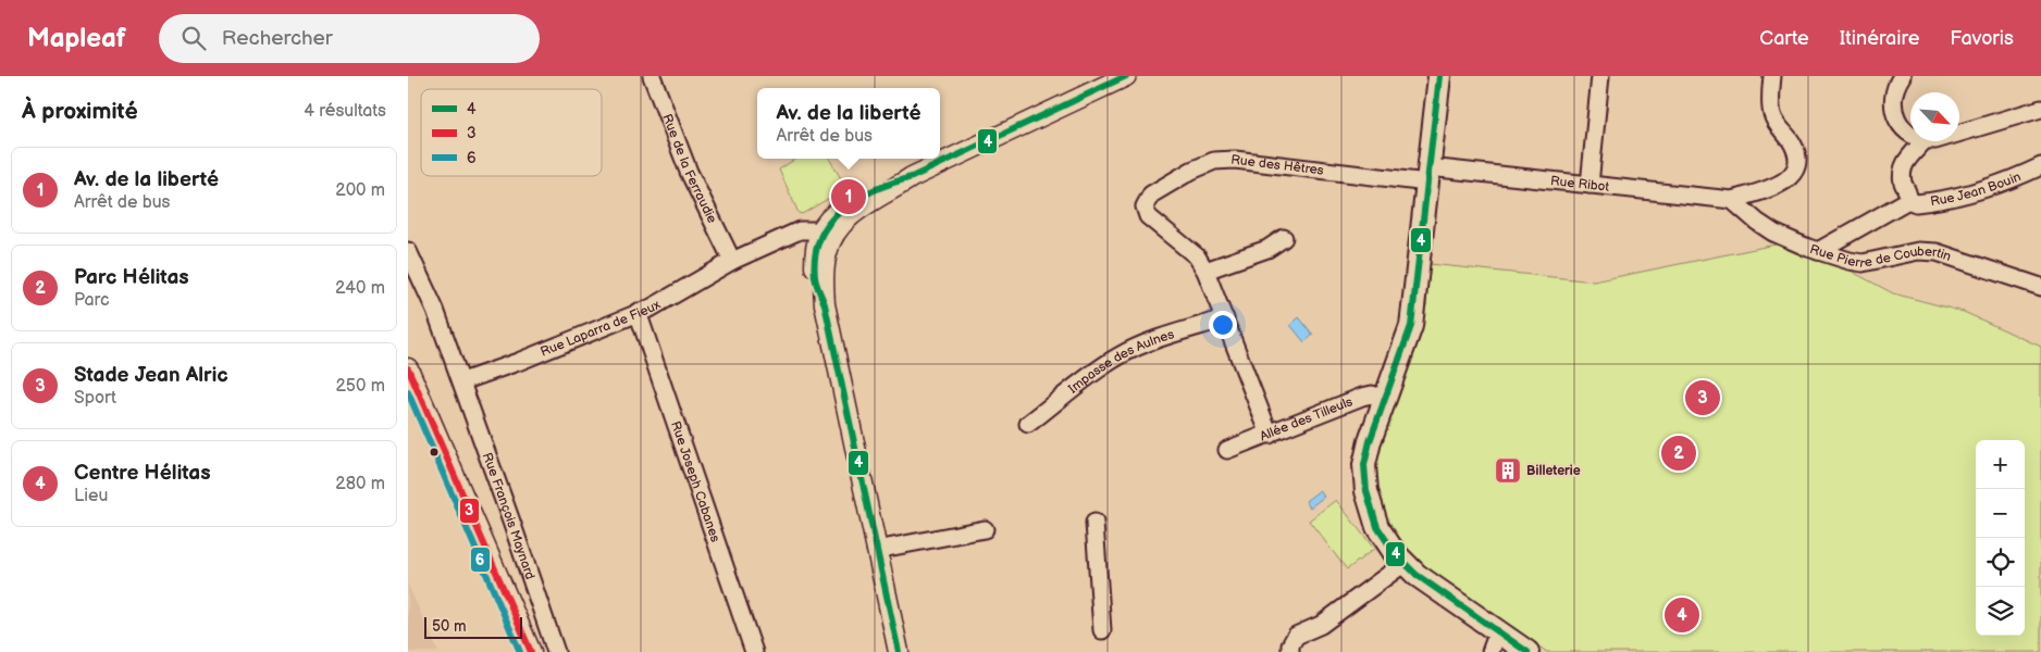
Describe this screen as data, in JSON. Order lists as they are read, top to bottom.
{
  "streets": {
    "street": [
      "Rue des Hêtres",
      "Rue de la Ferraudie",
      "Rue Ribot",
      "Rue Jean Bouin",
      "Rue Pierre de Coubertin",
      "Rue Laparra de Fieux",
      "Impasse des Aulnes",
      "Allée des Tilleuls",
      "Rue Joseph Cabanes",
      "Rue François Maynard"
    ]
  },
  "crossings": [
    ["Rue des Hêtres", "Rue Ribot"],
    ["Rue de la Ferraudie", "Rue Laparra de Fieux"],
    ["Rue Ribot", "Rue Pierre de Coubertin"],
    ["Rue Laparra de Fieux", "Rue Joseph Cabanes"],
    ["Rue Laparra de Fieux", "Rue François Maynard"]
  ],
  "places": {
    "building": ["Billeterie"]
  },
  "lines": ["transit line 4", "transit line 3", "transit line 6"],
  "legend": ["4", "3", "6"],
  "scale_bar": "50 m",
  "north": "bottom right",
  "page": {
    "header": "Mapleaf",
    "search": "Rechercher",
    "nav": ["Carte", "Itinéraire", "Favoris"],
    "heading": ["À proximité", "4 résultats"],
    "popup": ["Av. de la liberté", "Arrêt de bus"],
    "list": [
      {
        "mark": "1",
        "name": "Av. de la liberté",
        "note": "Arrêt de bus",
        "value": "200 m"
      },
      {
        "mark": "2",
        "name": "Parc Hélitas",
        "note": "Parc",
        "value": "240 m"
      },
      {
        "mark": "3",
        "name": "Stade Jean Alric",
        "note": "Sport",
        "value": "250 m"
      },
      {
        "mark": "4",
        "name": "Centre Hélitas",
        "note": "Lieu",
        "value": "280 m"
      }
    ],
    "pins": [
      "1",
      "3",
      "2",
      "4"
    ],
    "map_buttons": ["+", "−"],
    "scale": "50 m"
  }
}
